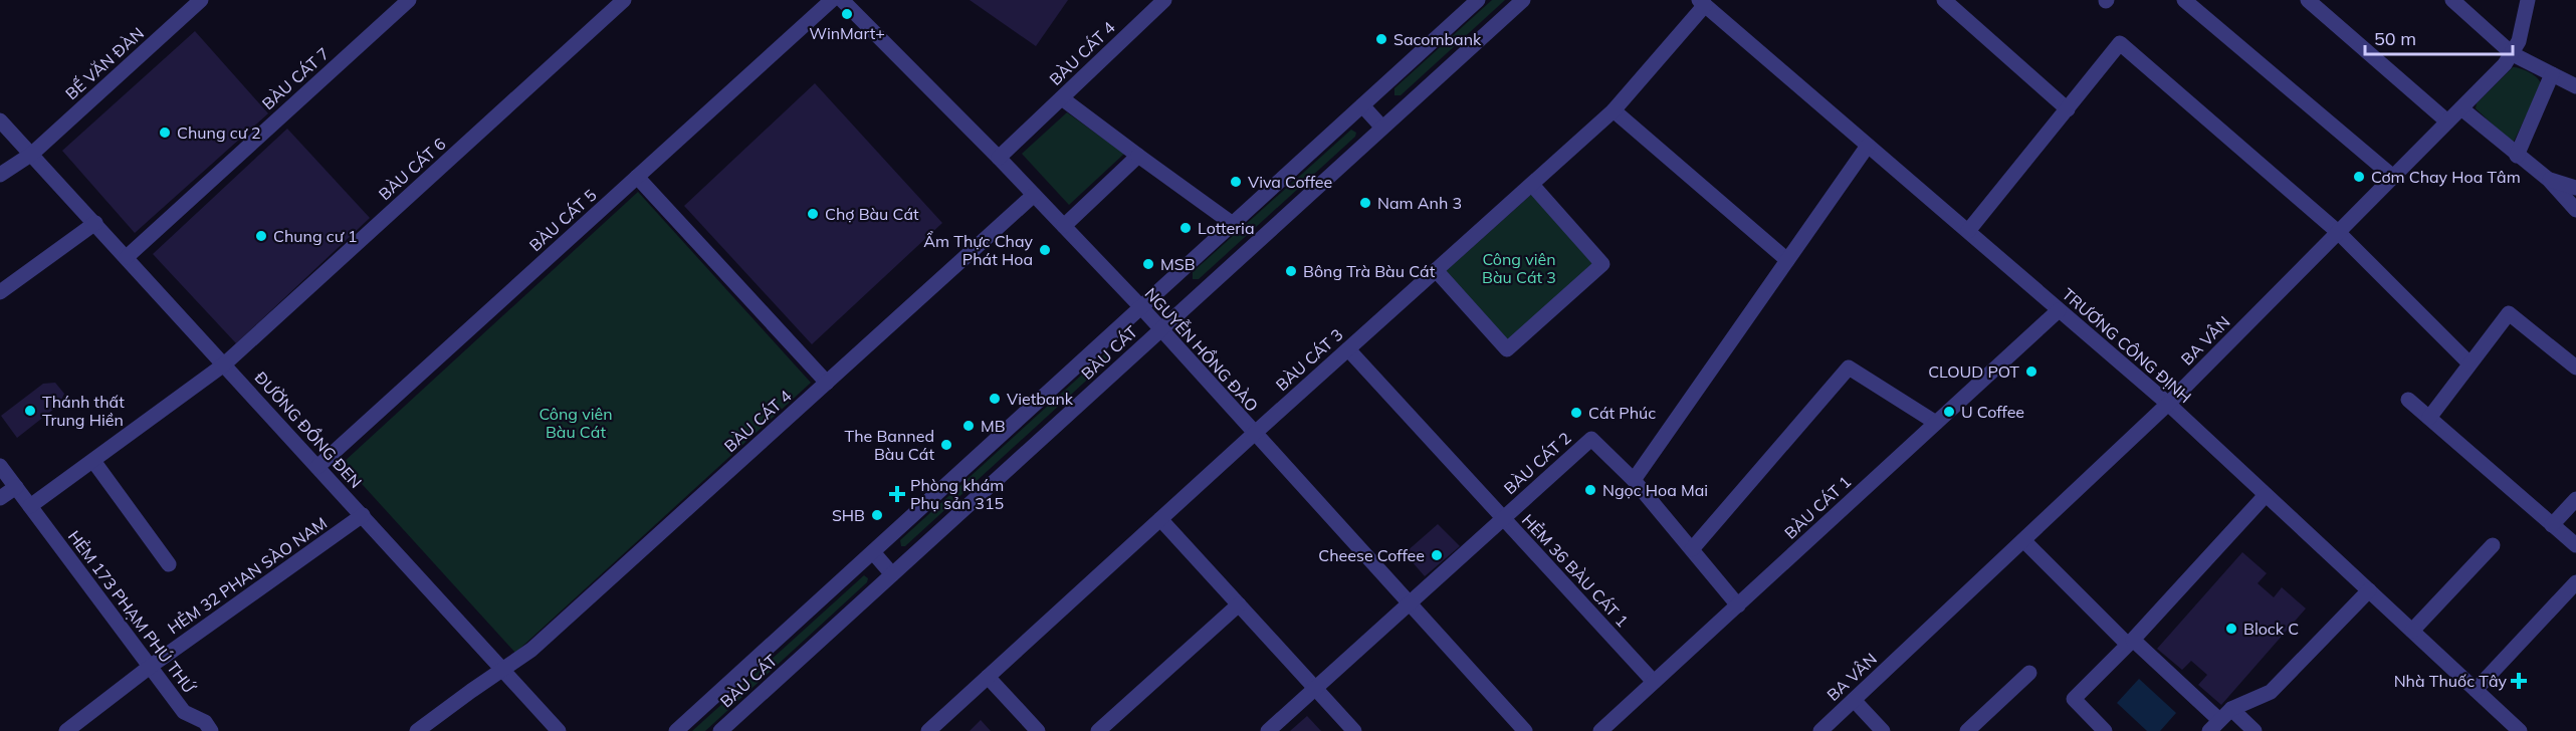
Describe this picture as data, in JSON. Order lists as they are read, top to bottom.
{
  "streets": {
    "street": [
      "BÀU CÁT 4",
      "BẾ VĂN ĐÀN",
      "BÀU CÁT 7",
      "BÀU CÁT 6",
      "BÀU CÁT 5",
      "BA VÂN",
      "TRƯƠNG CÔNG ĐỊNH",
      "NGUYỄN HỒNG ĐÀO",
      "BÀU CÁT",
      "BÀU CÁT 3",
      "ĐƯỜNG ĐỒNG ĐEN",
      "BÀU CÁT 2",
      "BÀU CÁT 1",
      "HẺM 36 BÀU CÁT 1",
      "HẺM 32 PHAN SÀO NAM",
      "HẺM 173 PHẠM PHÚ THỨ"
    ]
  },
  "crossings": [
    ["BÀU CÁT 4", "NGUYỄN HỒNG ĐÀO"],
    ["BÀU CÁT 4", "ĐƯỜNG ĐỒNG ĐEN"],
    ["BẾ VĂN ĐÀN", "ĐƯỜNG ĐỒNG ĐEN"],
    ["BÀU CÁT 7", "ĐƯỜNG ĐỒNG ĐEN"],
    ["BÀU CÁT 6", "ĐƯỜNG ĐỒNG ĐEN"],
    ["BÀU CÁT 6", "HẺM 173 PHẠM PHÚ THỨ"],
    ["BÀU CÁT 5", "ĐƯỜNG ĐỒNG ĐEN"],
    ["BA VÂN", "TRƯƠNG CÔNG ĐỊNH"],
    ["TRƯƠNG CÔNG ĐỊNH", "BÀU CÁT 3"],
    ["TRƯƠNG CÔNG ĐỊNH", "BÀU CÁT 1"],
    ["NGUYỄN HỒNG ĐÀO", "BÀU CÁT"],
    ["NGUYỄN HỒNG ĐÀO", "BÀU CÁT 3"],
    ["NGUYỄN HỒNG ĐÀO", "BÀU CÁT 2"],
    ["BÀU CÁT 3", "HẺM 36 BÀU CÁT 1"],
    ["ĐƯỜNG ĐỒNG ĐEN", "HẺM 32 PHAN SÀO NAM"],
    ["BÀU CÁT 2", "HẺM 36 BÀU CÁT 1"],
    ["BÀU CÁT 1", "HẺM 36 BÀU CÁT 1"],
    ["HẺM 32 PHAN SÀO NAM", "HẺM 173 PHẠM PHÚ THỨ"]
  ],
  "parks": ["Công viên Bàu Cát 3", "Công viên Bàu Cát"],
  "places": {
    "other": [
      "WinMart+",
      "Sacombank",
      "Chung cư 2",
      "Cơm Chay Hoa Tâm",
      "Viva Coffee",
      "Nam Anh 3",
      "Chợ Bàu Cát",
      "Lotteria",
      "Chung cư 1",
      "Ẩm Thực Chay Phát Hoa",
      "MSB",
      "Bông Trà Bàu Cát",
      "CLOUD POT",
      "Vietbank",
      "Thánh thất Trung Hiền",
      "U Coffee",
      "Cát Phúc",
      "MB",
      "The Banned Bàu Cát",
      "Ngọc Hoa Mai",
      "SHB",
      "Cheese Coffee",
      "Block C"
    ],
    "health": ["Phòng khám Phụ sản 315", "Nhà Thuốc Tây"]
  },
  "scale_bar": "50 m"
}
